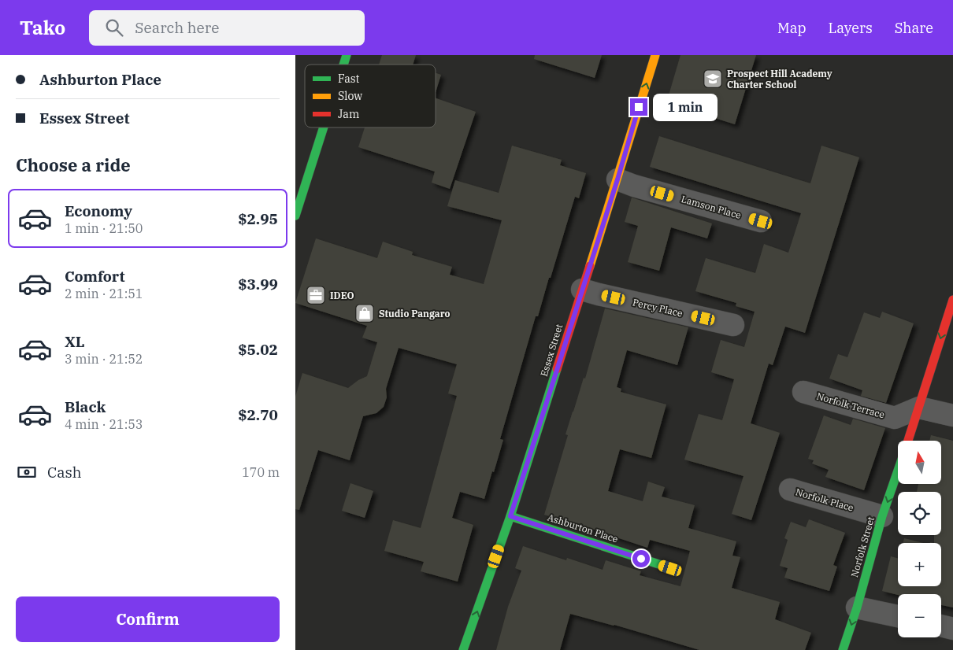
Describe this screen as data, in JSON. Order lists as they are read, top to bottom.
{
  "streets": {
    "street": [
      "Lamson Place",
      "Percy Place",
      "Essex Street",
      "Norfolk Terrace",
      "Norfolk Place",
      "Ashburton Place",
      "Norfolk Street"
    ]
  },
  "crossings": [
    ["Lamson Place", "Essex Street"],
    ["Percy Place", "Essex Street"],
    ["Essex Street", "Ashburton Place"],
    ["Norfolk Terrace", "Norfolk Street"],
    ["Norfolk Place", "Norfolk Street"]
  ],
  "one_way": ["Essex Street", "Norfolk Street"],
  "places": {
    "school or university": ["Prospect Hill Academy Charter School"],
    "office": ["IDEO"],
    "shop": ["Studio Pangaro"]
  },
  "legend": ["Fast", "Slow", "Jam"],
  "north": "top",
  "page": {
    "header": "Tako",
    "search": "Search here",
    "nav": ["Map", "Layers", "Share"],
    "banner": ["Ashburton Place", "Essex Street"],
    "bubble": "1 min",
    "heading": "Choose a ride",
    "list": [
      {
        "name": "Economy",
        "note": "1 min · 21:50",
        "value": "$2.95"
      },
      {
        "name": "Comfort",
        "note": "2 min · 21:51",
        "value": "$3.99"
      },
      {
        "name": "XL",
        "note": "3 min · 21:52",
        "value": "$5.02"
      },
      {
        "name": "Black",
        "note": "4 min · 21:53",
        "value": "$2.70"
      }
    ],
    "map_buttons": ["+", "−"],
    "pay": ["Cash", "170 m"],
    "buttons": "Confirm"
  }
}
